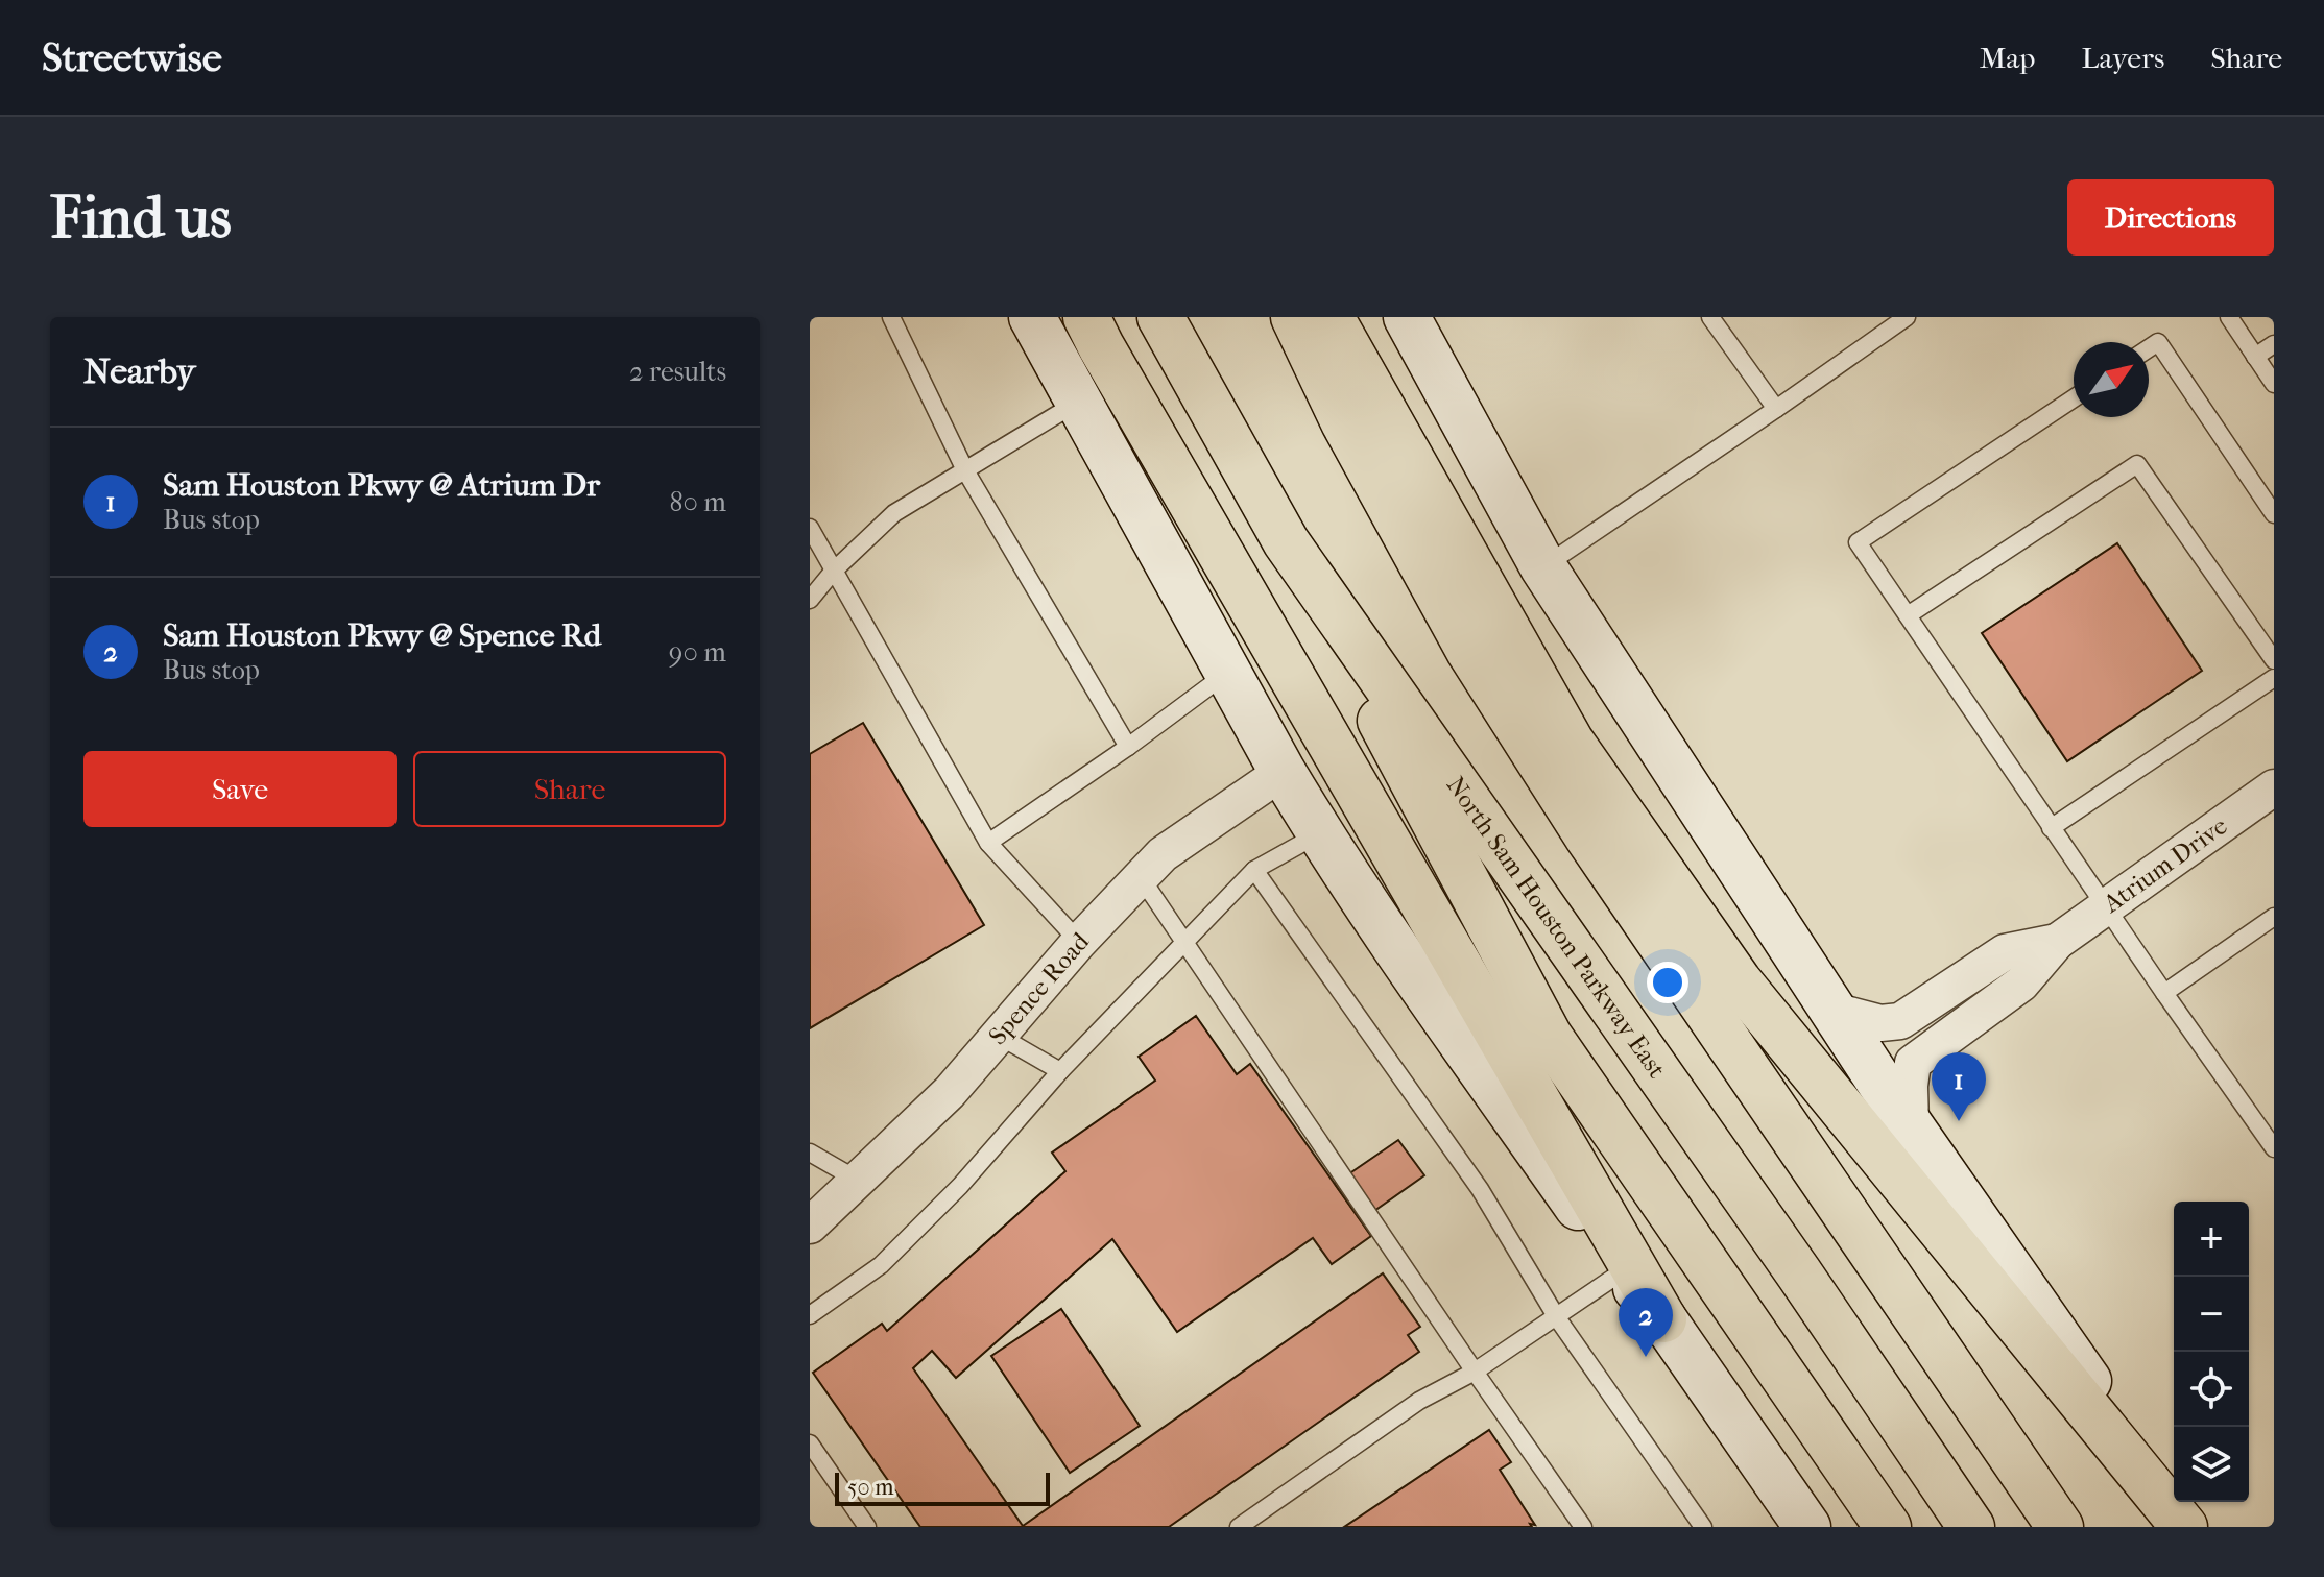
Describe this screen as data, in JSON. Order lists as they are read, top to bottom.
{
  "streets": {
    "highway": ["North Sam Houston Parkway East"],
    "street": ["Atrium Drive", "Spence Road"]
  },
  "scale_bar": "50 m",
  "north": "top right",
  "page": {
    "header": "Streetwise",
    "nav": ["Map", "Layers", "Share"],
    "buttons": [
      "Directions",
      ["Save", "Share"]
    ],
    "title": "Find us",
    "heading": ["Nearby", "2 results"],
    "list": [
      {
        "mark": "1",
        "name": "Sam Houston Pkwy @ Atrium Dr",
        "note": "Bus stop",
        "value": "80 m"
      },
      {
        "mark": "2",
        "name": "Sam Houston Pkwy @ Spence Rd",
        "note": "Bus stop",
        "value": "90 m"
      }
    ],
    "pins": ["1", "2"],
    "map_buttons": ["+", "−"],
    "scale": "50 m"
  }
}
